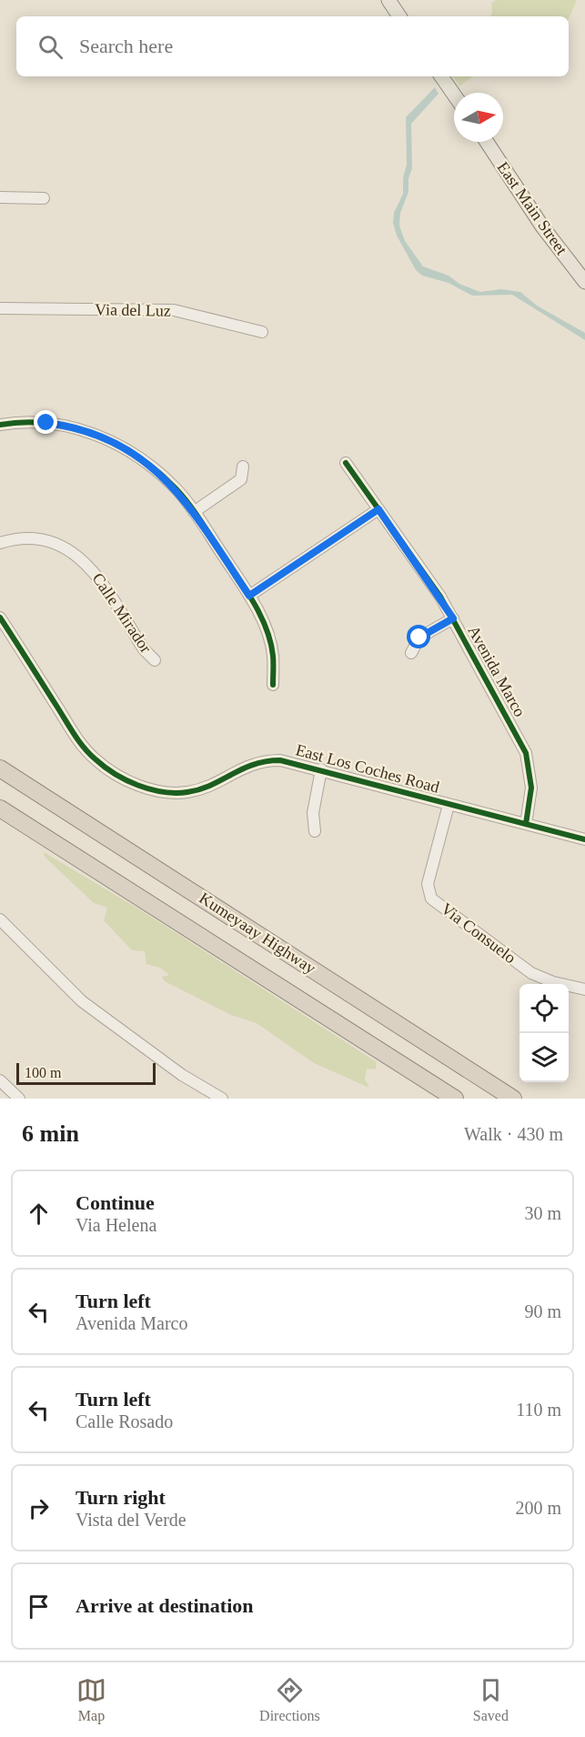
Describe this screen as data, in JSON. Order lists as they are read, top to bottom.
{
  "streets": {
    "highway": ["Kumeyaay Highway"],
    "main road": ["East Main Street"],
    "street": [
      "Via del Luz",
      "Calle Mirador",
      "Avenida Marco",
      "East Los Coches Road",
      "Via Consuelo"
    ]
  },
  "crossings": [
    ["Avenida Marco", "East Los Coches Road"],
    ["East Los Coches Road", "Via Consuelo"]
  ],
  "scale_bar": "100 m",
  "north": "right",
  "page": {
    "search": "Search here",
    "scale": "100 m",
    "heading": ["6 min", "Walk · 430 m"],
    "list": [
      ["Continue", "Via Helena", "30 m"],
      ["Turn left", "Avenida Marco", "90 m"],
      ["Turn left", "Calle Rosado", "110 m"],
      ["Turn right", "Vista del Verde", "200 m"],
      "Arrive at destination"
    ],
    "nav": ["Map", "Directions", "Saved"]
  }
}
